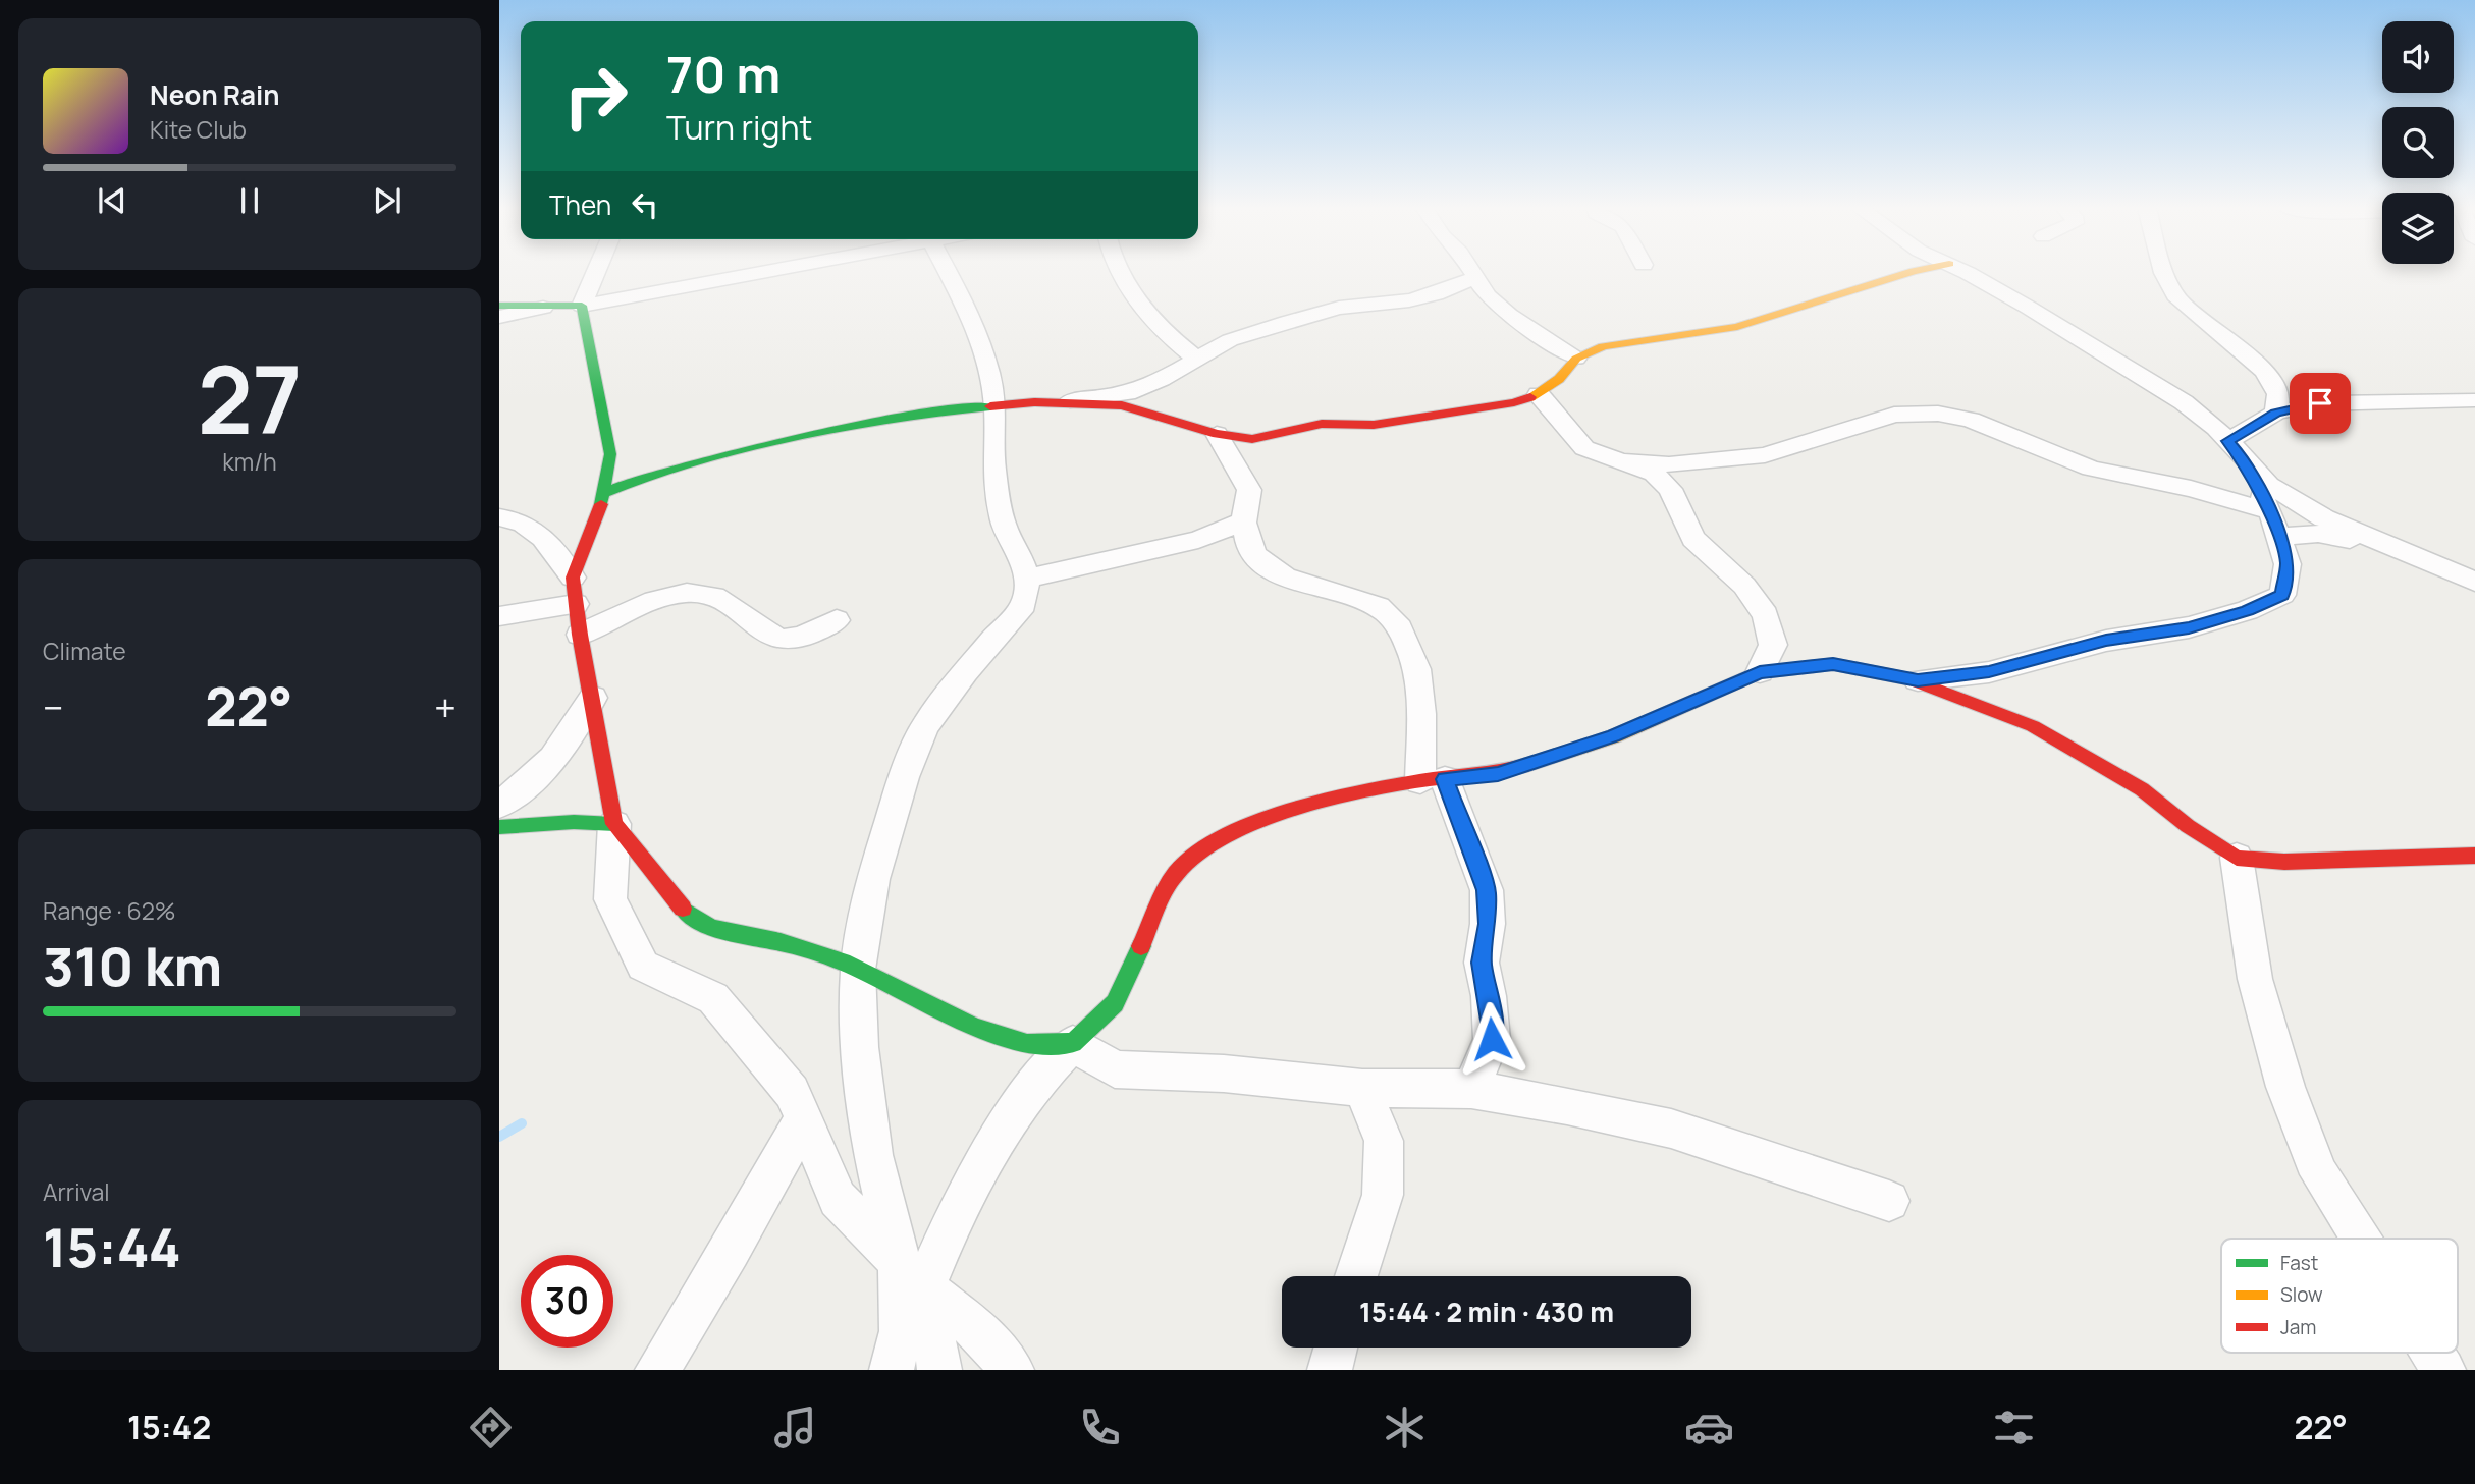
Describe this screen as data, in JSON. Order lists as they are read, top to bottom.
{
  "legend": ["Fast", "Slow", "Jam"],
  "page": {
    "turn": ["70 m", "Turn right"],
    "song": ["Neon Rain", "Kite Club"],
    "then": "Then",
    "tile": [
      ["27", "km/h"],
      "Climate",
      ["Range · 62%", "310 km"],
      ["Arrival", "15:44"]
    ],
    "heat": ["−", "22°", "+"],
    "limit": "30",
    "trip": "15:44 · 2 min · 430 m",
    "tabs": ["15:42", "22°"]
  }
}
